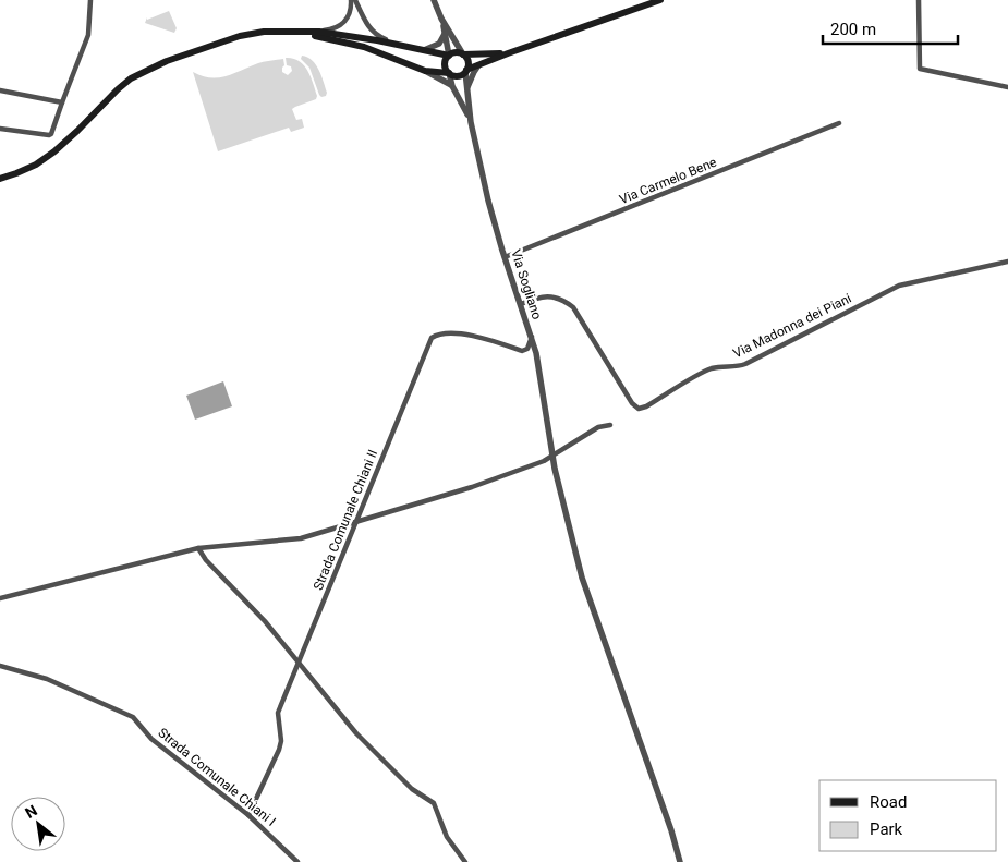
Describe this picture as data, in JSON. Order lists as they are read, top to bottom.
{
  "streets": {
    "main road": ["Via Sogliano"],
    "street": [
      "Via Carmelo Bene",
      "Via Madonna dei Piani",
      "Strada Comunale Chiani II",
      "Strada Comunale Chiani I"
    ]
  },
  "crossings": [
    ["Via Carmelo Bene", "Via Sogliano"],
    ["Via Sogliano", "Via Madonna dei Piani"],
    ["Via Sogliano", "Strada Comunale Chiani II"],
    ["Strada Comunale Chiani II", "Strada Comunale Chiani I"]
  ],
  "legend": ["Road", "Park"],
  "scale_bar": "200 m",
  "north": "top left"
}
